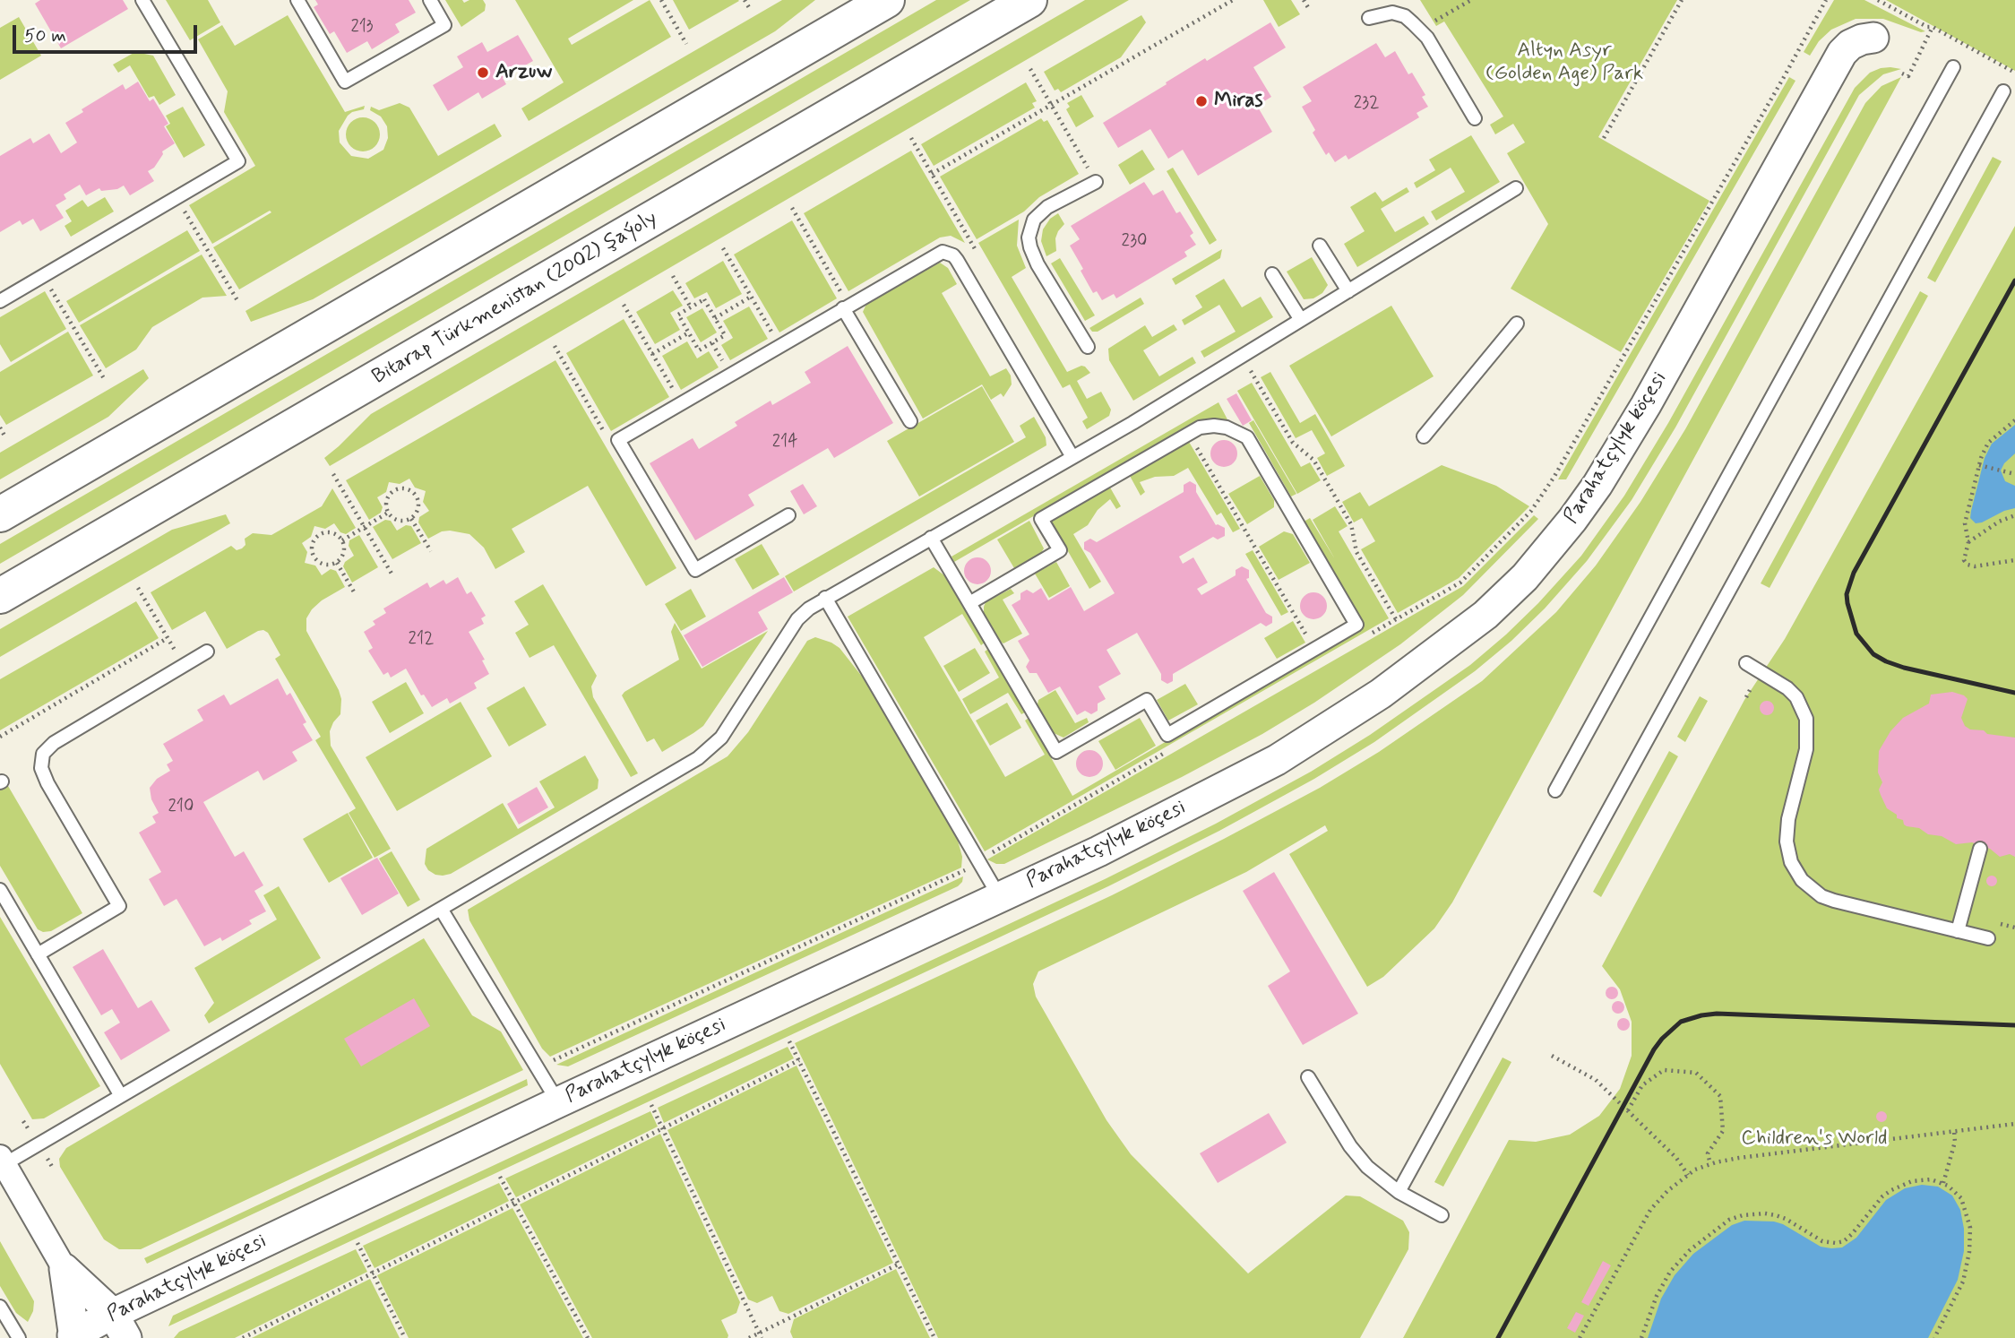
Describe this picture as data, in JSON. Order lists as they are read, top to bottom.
{
  "streets": {
    "main road": ["Bitarap Türkmenistan (2002) şaýoly"],
    "street": ["Parahatçylyk köçesi"]
  },
  "parks": ["Altyn Asyr (Golden Age) Park", "Children's World"],
  "places": ["Arzuw", "Miras"],
  "house_numbers": [
    "213",
    "232",
    "230",
    "214",
    "212",
    "210"
  ],
  "scale_bar": "50 m"
}
